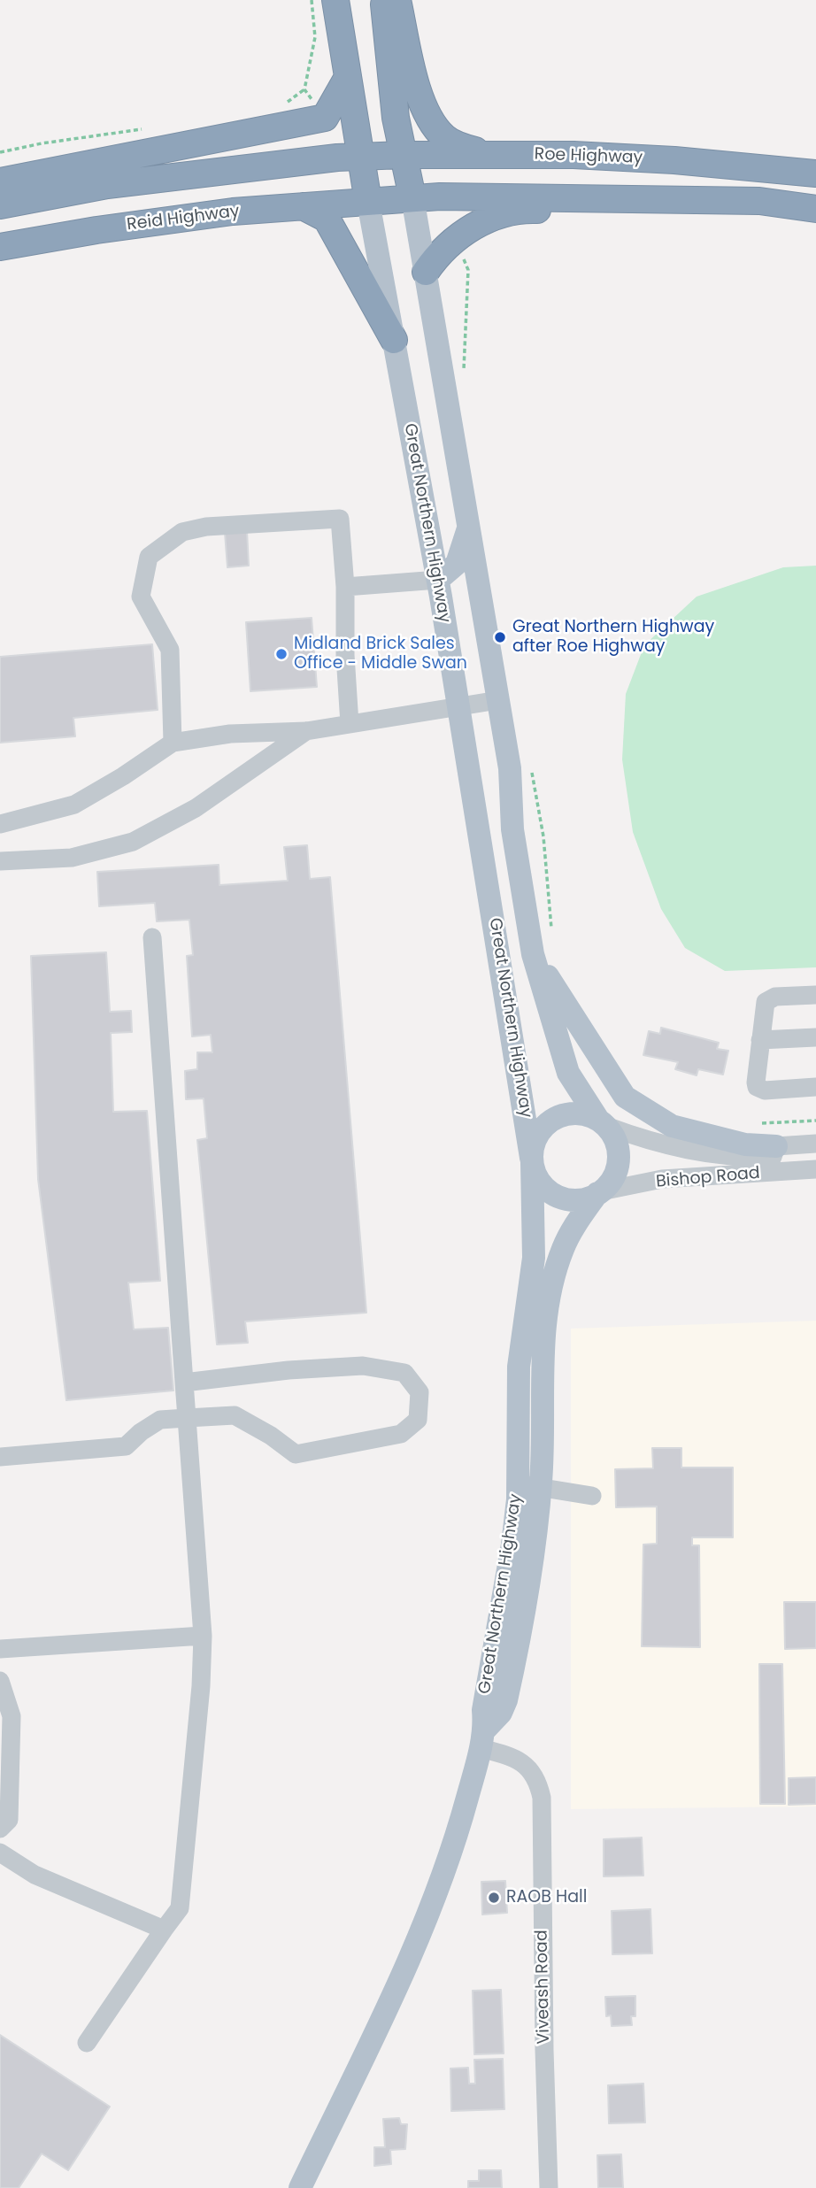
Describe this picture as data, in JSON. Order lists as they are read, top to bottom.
{
  "streets": {
    "highway": ["Roe Highway", "Reid Highway", "Great Northern Highway"],
    "street": ["Bishop Road", "Viveash Road"]
  },
  "crossings": [
    ["Roe Highway", "Great Northern Highway"],
    ["Reid Highway", "Great Northern Highway"],
    ["Great Northern Highway", "Bishop Road"],
    ["Great Northern Highway", "Viveash Road"]
  ],
  "places": ["Great Northern Highway after Roe Highway", "Midland Brick Sales Office - Middle Swan", "RAOB Hall"]
}
